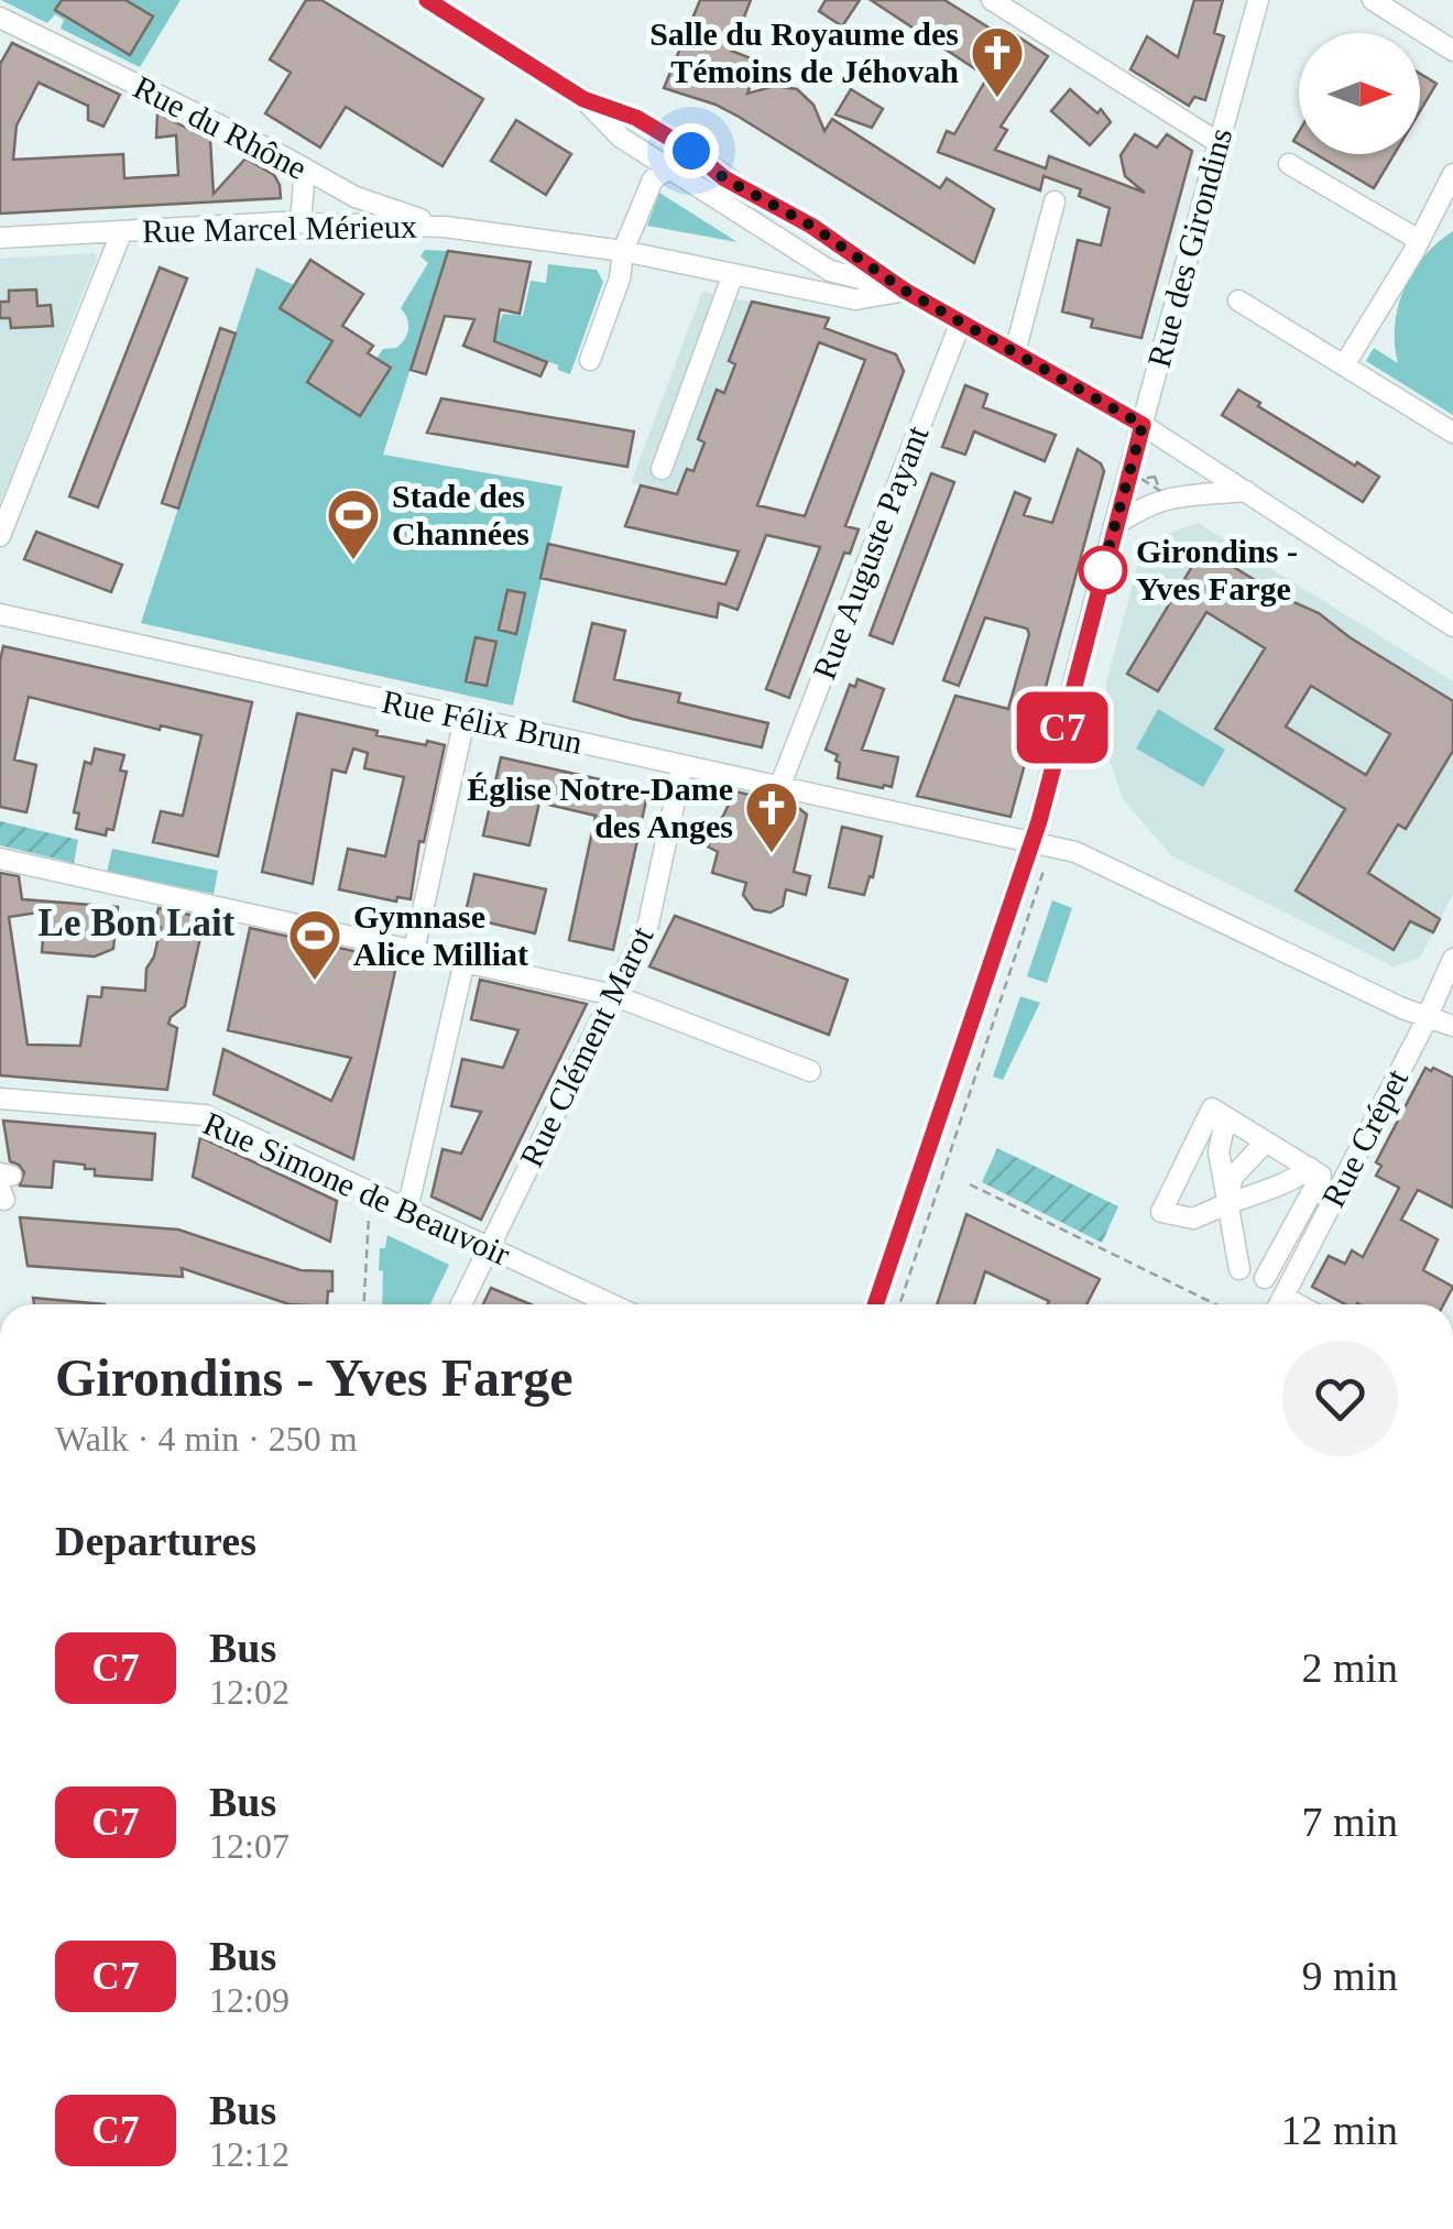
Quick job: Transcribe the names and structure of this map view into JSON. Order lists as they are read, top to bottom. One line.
{"streets":{"street":["Rue du Rhône","Rue Marcel Mérieux","Rue des Girondins","Rue Auguste Payant","Rue Félix Brun","Rue Clément Marot","Rue Crépet","Rue Simone de Beauvoir"]},"crossings":[["Rue du Rhône","Rue Marcel Mérieux"],["Rue des Girondins","Rue Félix Brun"],["Rue Auguste Payant","Rue Félix Brun"],["Rue Félix Brun","Rue Clément Marot"],["Rue Félix Brun","Rue Crépet"],["Rue Clément Marot","Rue Simone de Beauvoir"]],"districts":["Le Bon Lait"],"places":{"church":["Salle du Royaume des Témoins de Jéhovah","Église Notre-Dame des Anges"],"sports":["Stade des Channées","Gymnase Alice Milliat"],"other":["Girondins - Yves Farge"]},"lines":["bus line C7"],"north":"right","page":{"on_map":"C7","heading":[["Girondins - Yves Farge","Walk · 4 min · 250 m"],"Departures"],"list":[{"mark":"C7","name":"Bus","note":"12:02","value":"2 min"},{"mark":"C7","name":"Bus","note":"12:07","value":"7 min"},{"mark":"C7","name":"Bus","note":"12:09","value":"9 min"},{"mark":"C7","name":"Bus","note":"12:12","value":"12 min"}]}}
